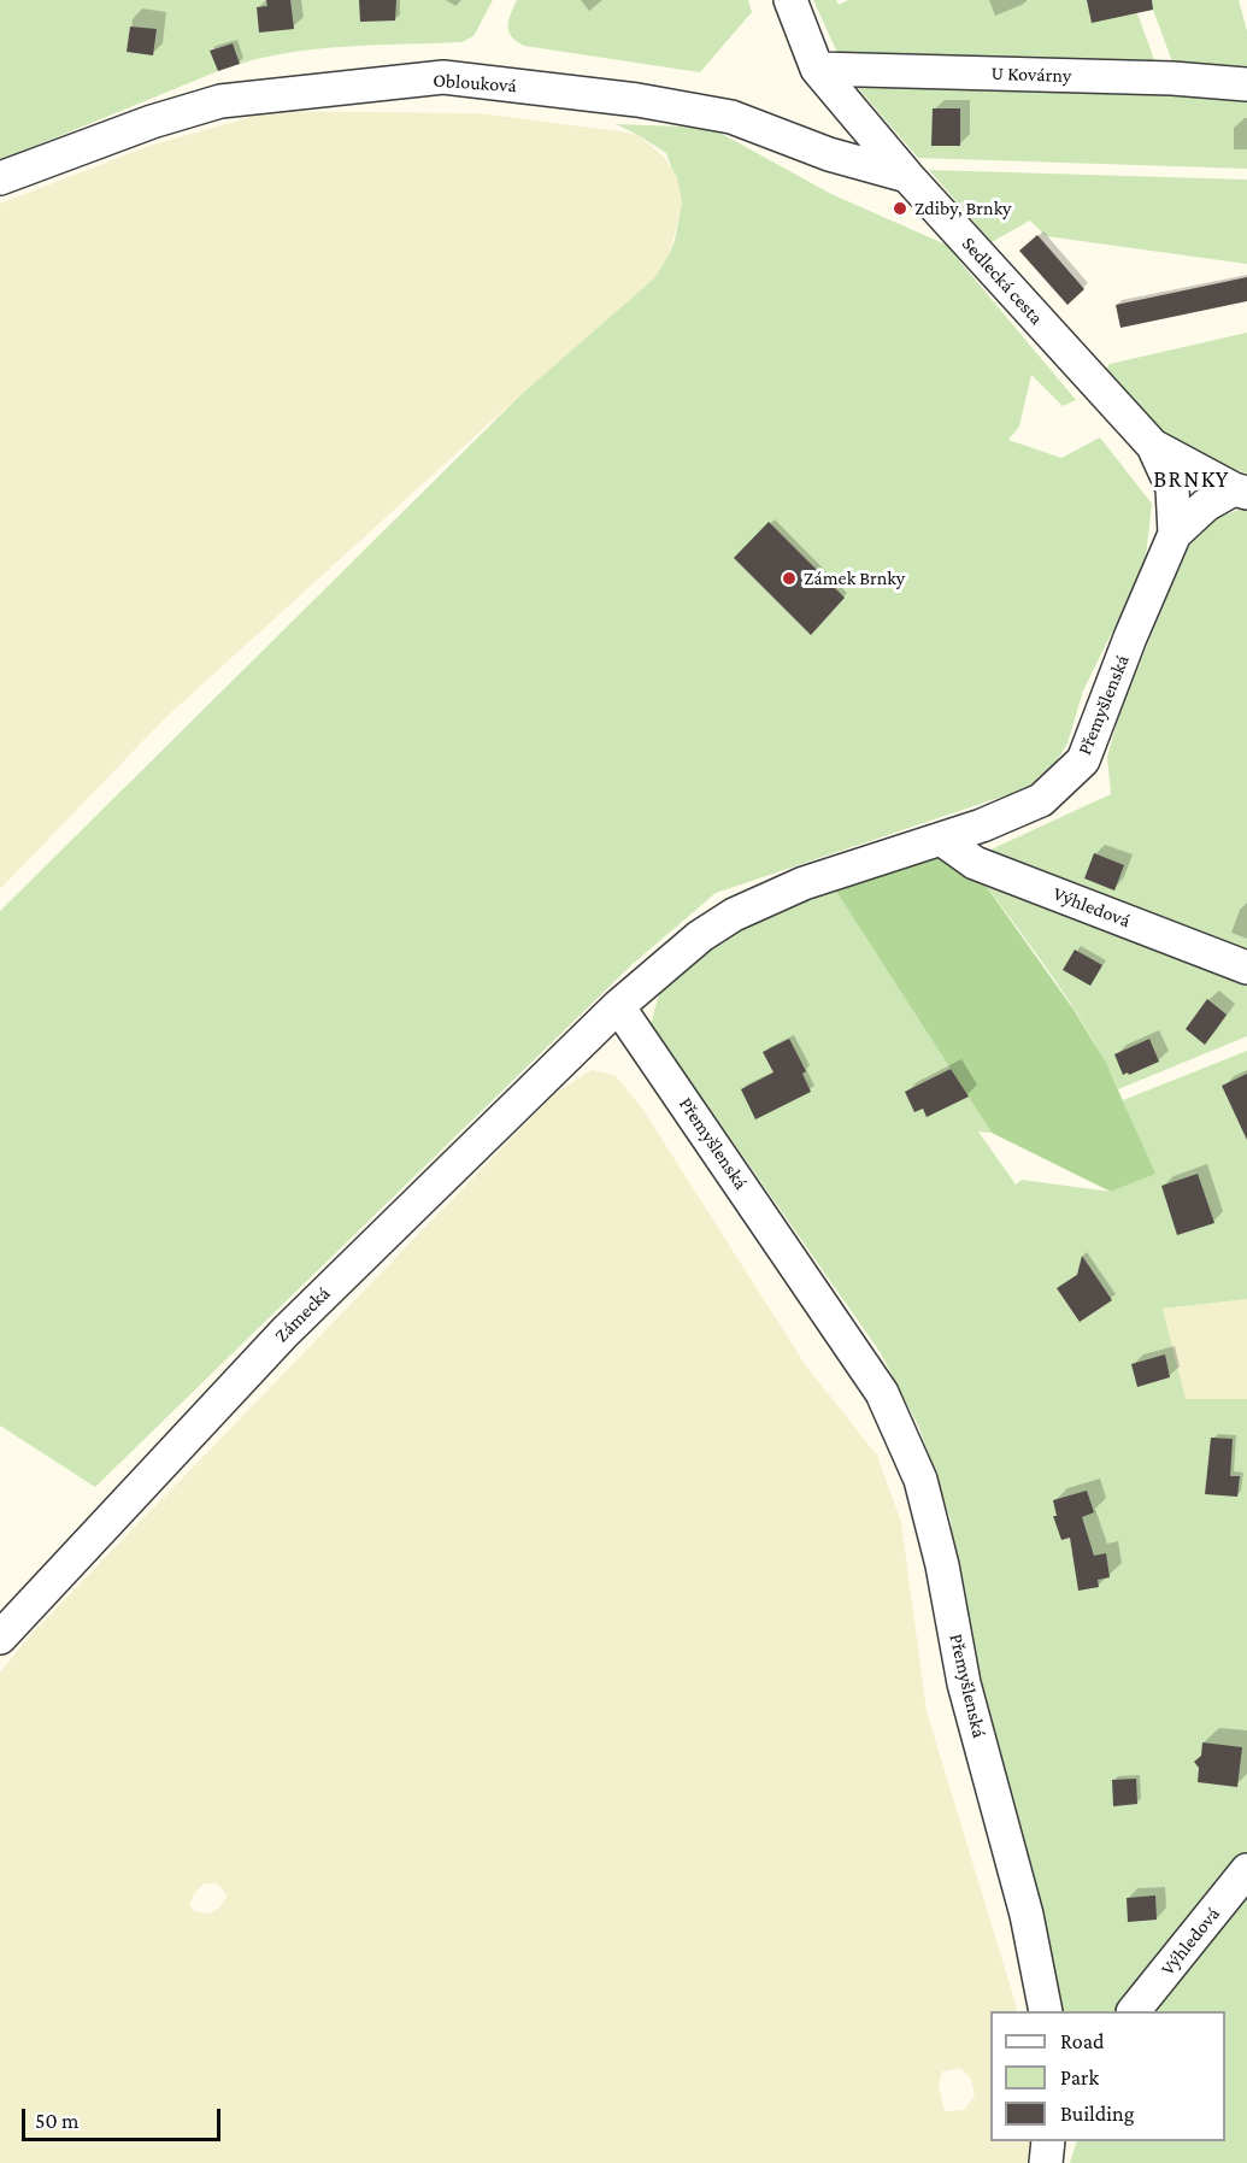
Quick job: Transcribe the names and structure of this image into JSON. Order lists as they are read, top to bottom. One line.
{"streets":{"street":["U Kovárny","Oblouková","Sedlecká cesta","Přemyšlenská","Výhledová","Zámecká"]},"crossings":[["U Kovárny","Sedlecká cesta"],["Oblouková","Sedlecká cesta"],["Přemyšlenská","Výhledová"],["Přemyšlenská","Zámecká"]],"districts":["BRNKY"],"places":["Zdiby, Brnky","Zámek Brnky"],"legend":["Road","Park","Building"],"scale_bar":"50 m"}
